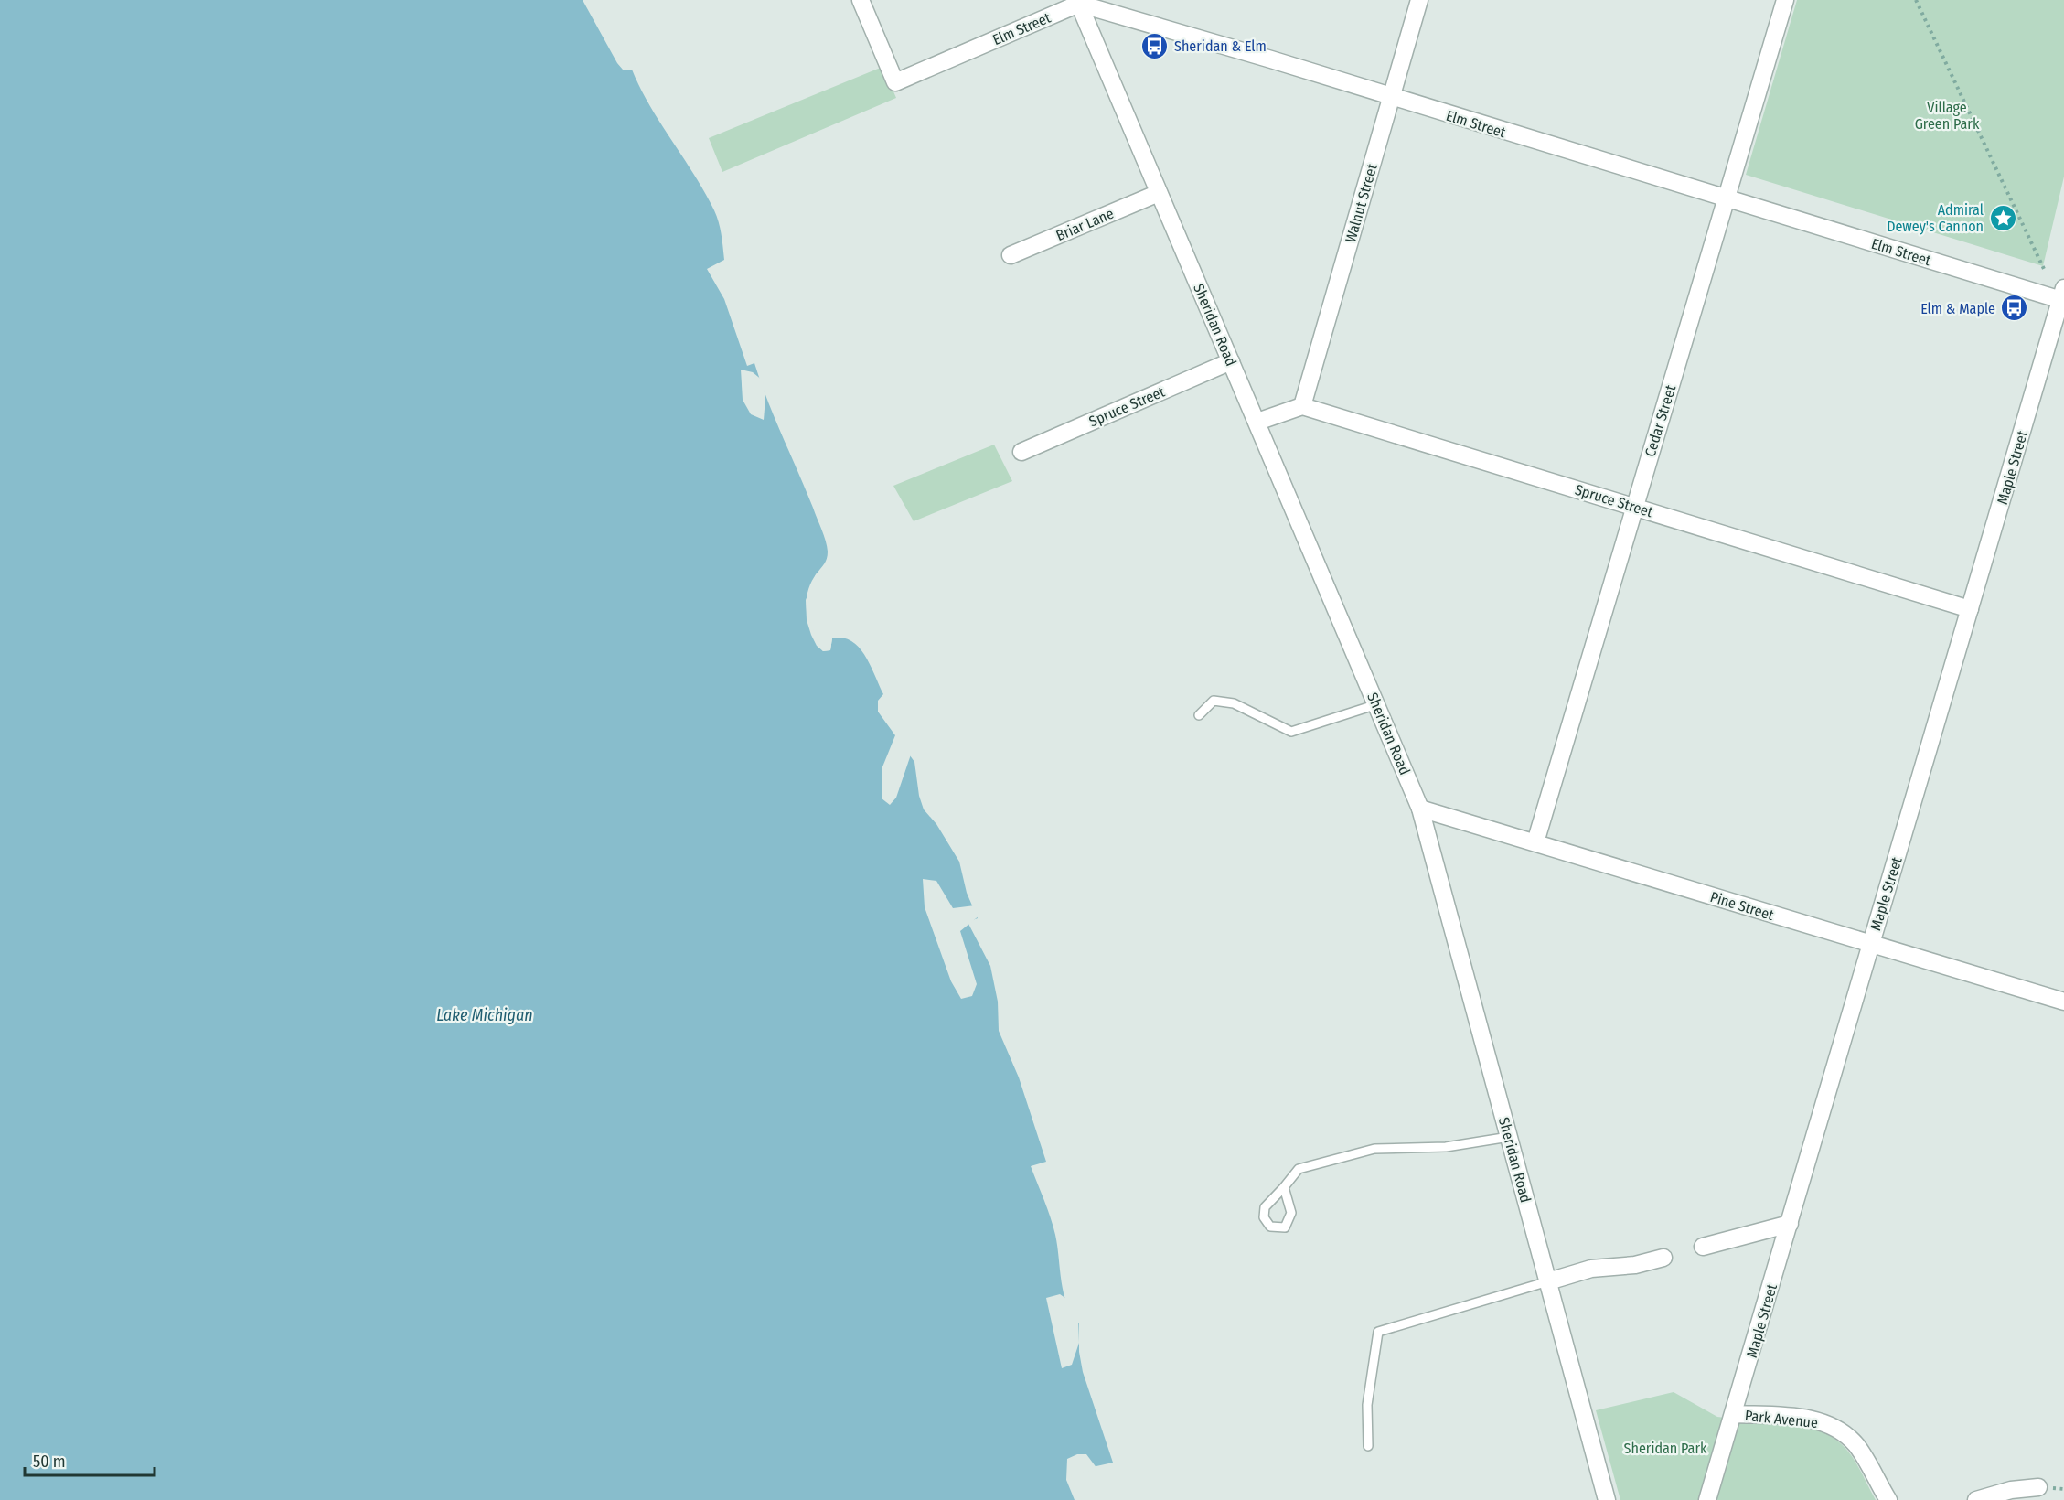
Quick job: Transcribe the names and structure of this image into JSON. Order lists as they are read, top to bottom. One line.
{"streets":{"street":["Elm Street","Walnut Street","Briar Lane","Sheridan Road","Spruce Street","Cedar Street","Maple Street","Pine Street","Park Avenue"]},"crossings":[["Elm Street","Walnut Street"],["Elm Street","Sheridan Road"],["Elm Street","Cedar Street"],["Elm Street","Maple Street"],["Walnut Street","Spruce Street"],["Briar Lane","Sheridan Road"],["Sheridan Road","Spruce Street"],["Sheridan Road","Pine Street"],["Spruce Street","Cedar Street"],["Spruce Street","Maple Street"],["Cedar Street","Pine Street"],["Maple Street","Pine Street"],["Maple Street","Park Avenue"]],"water":["Lake Michigan"],"parks":["Village Green Park","Sheridan Park"],"places":{"bus stop":["Sheridan & Elm","Elm & Maple"],"place":["Admiral Dewey's Cannon"]},"scale_bar":"50 m"}
